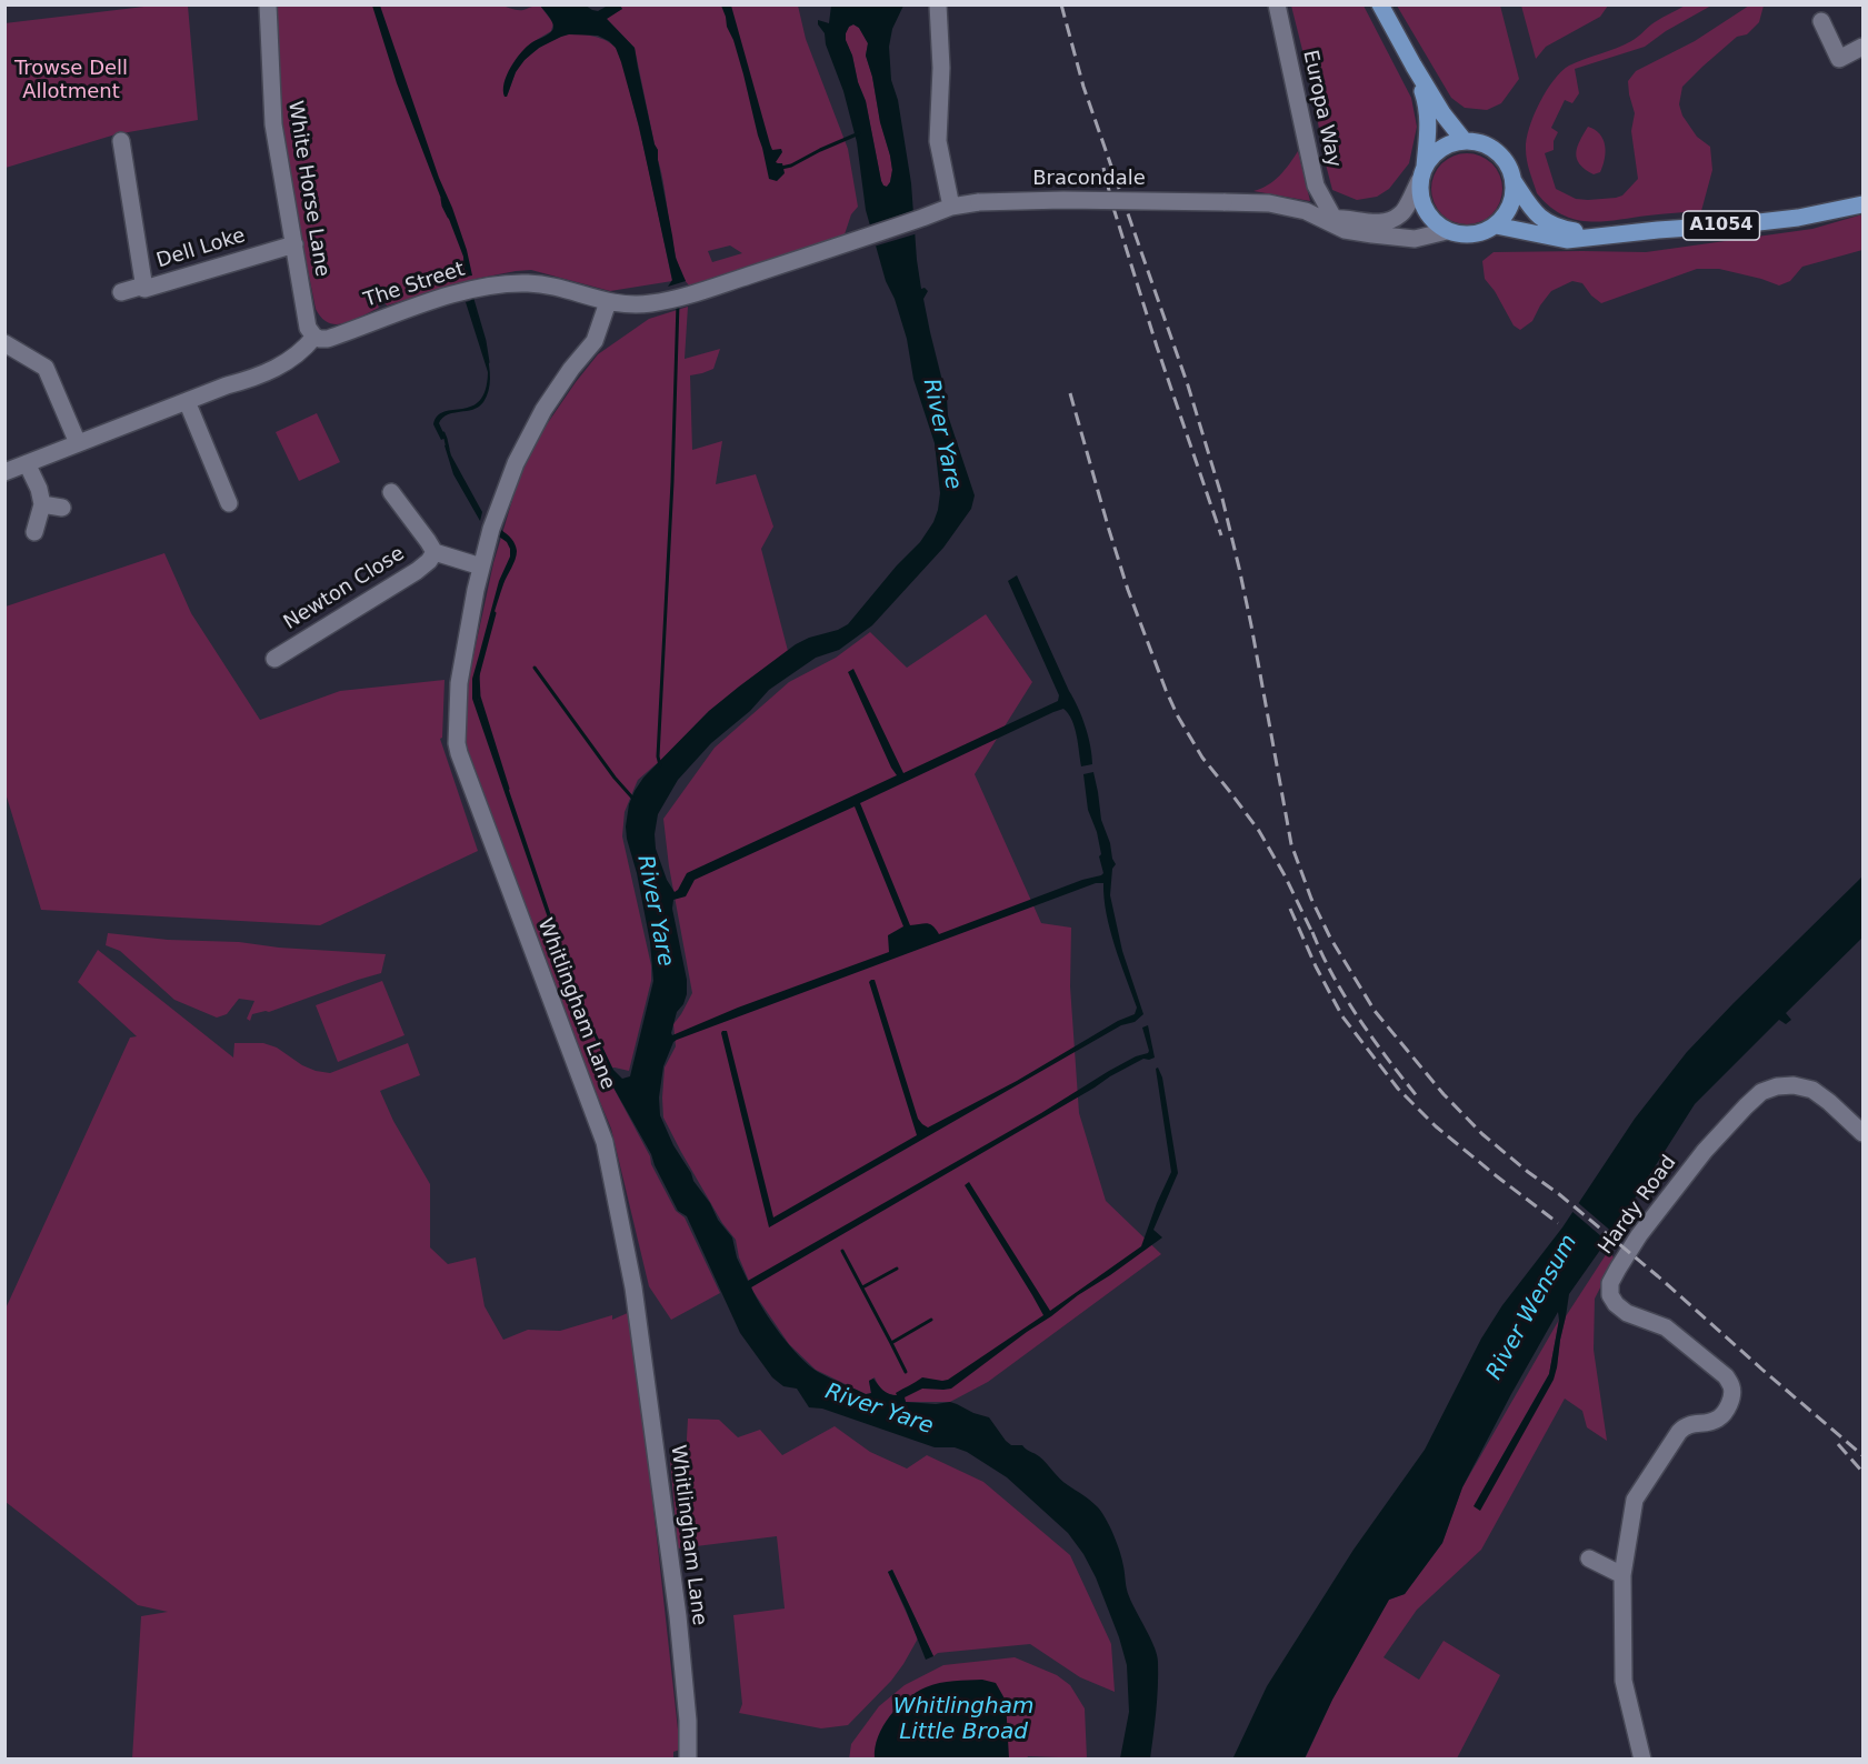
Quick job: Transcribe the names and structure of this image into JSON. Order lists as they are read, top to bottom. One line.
{"streets":{"main road":["A1054"],"street":["Europa Way","Bracondale","White Horse Lane","Dell Loke","The Street","Newton Close","Whitlingham Lane","Hardy Road"]},"crossings":[["Europa Way","Bracondale"],["Bracondale","A1054"],["Bracondale","The Street"],["White Horse Lane","Dell Loke"],["White Horse Lane","The Street"],["The Street","Whitlingham Lane"],["Newton Close","Whitlingham Lane"]],"water":["River Yare","River Wensum","Whitlingham Little Broad"],"parks":["Trowse Dell Allotment"]}
